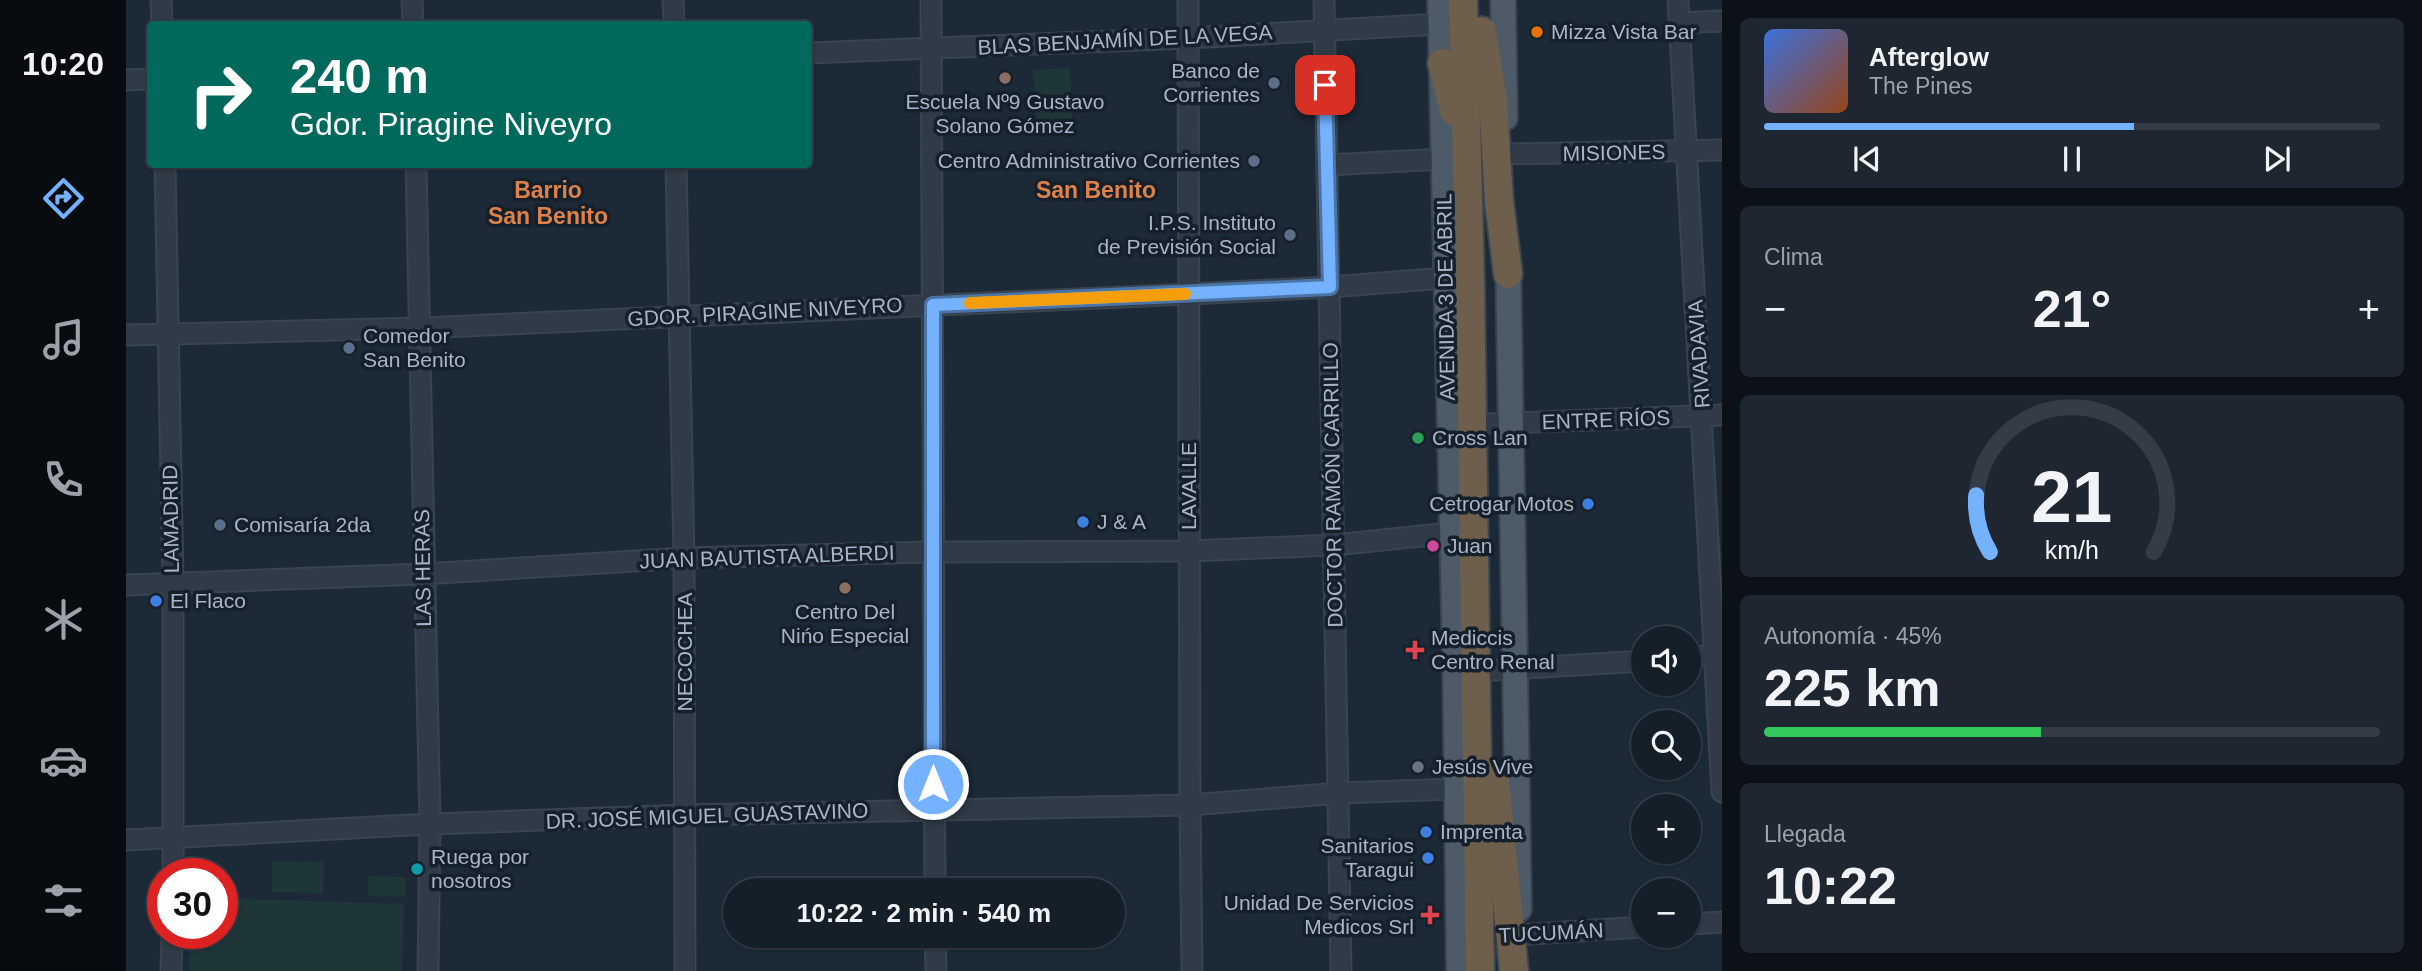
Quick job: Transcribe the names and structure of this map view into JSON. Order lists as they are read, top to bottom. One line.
{"streets":{"highway":["AVENIDA 3 DE ABRIL"],"street":["BLAS BENJAMÍN DE LA VEGA","MISIONES","GDOR. PIRAGINE NIVEYRO","RIVADAVIA","ENTRE RÍOS","DOCTOR RAMÓN CARRILLO","LAVALLE","LAMADRID","JUAN BAUTISTA ALBERDI","LAS HERAS","NECOCHEA","DR. JOSÉ MIGUEL GUASTAVINO","TUCUMÁN"]},"crossings":[["BLAS BENJAMÍN DE LA VEGA","AVENIDA 3 DE ABRIL"],["BLAS BENJAMÍN DE LA VEGA","DOCTOR RAMÓN CARRILLO"],["BLAS BENJAMÍN DE LA VEGA","LAVALLE"],["MISIONES","AVENIDA 3 DE ABRIL"],["MISIONES","RIVADAVIA"],["AVENIDA 3 DE ABRIL","GDOR. PIRAGINE NIVEYRO"],["AVENIDA 3 DE ABRIL","ENTRE RÍOS"],["AVENIDA 3 DE ABRIL","JUAN BAUTISTA ALBERDI"],["AVENIDA 3 DE ABRIL","DR. JOSÉ MIGUEL GUASTAVINO"],["AVENIDA 3 DE ABRIL","TUCUMÁN"],["GDOR. PIRAGINE NIVEYRO","DOCTOR RAMÓN CARRILLO"],["GDOR. PIRAGINE NIVEYRO","LAVALLE"],["GDOR. PIRAGINE NIVEYRO","LAMADRID"],["GDOR. PIRAGINE NIVEYRO","LAS HERAS"],["GDOR. PIRAGINE NIVEYRO","NECOCHEA"],["RIVADAVIA","ENTRE RÍOS"],["DOCTOR RAMÓN CARRILLO","JUAN BAUTISTA ALBERDI"],["DOCTOR RAMÓN CARRILLO","DR. JOSÉ MIGUEL GUASTAVINO"],["LAVALLE","JUAN BAUTISTA ALBERDI"],["LAVALLE","DR. JOSÉ MIGUEL GUASTAVINO"],["LAMADRID","JUAN BAUTISTA ALBERDI"],["LAMADRID","DR. JOSÉ MIGUEL GUASTAVINO"],["JUAN BAUTISTA ALBERDI","LAS HERAS"],["JUAN BAUTISTA ALBERDI","NECOCHEA"],["LAS HERAS","DR. JOSÉ MIGUEL GUASTAVINO"],["NECOCHEA","DR. JOSÉ MIGUEL GUASTAVINO"]],"districts":["Barrio San Benito","San Benito"],"places":{"other":["Mizza Vista Bar","Escuela Nº9 Gustavo Solano Gómez","Banco de Corrientes","Centro Administrativo Corrientes","I.P.S. Instituto de Previsión Social","Comedor San Benito","Cross Lan","Cetrogar Motos","J & A","Comisaría 2da","Juan","Centro Del Nińo Especial","El Flaco","Jesús Vive","Imprenta","Sanitarios Taragui","Ruega por nosotros"],"health":["Mediccis Centro Renal","Unidad De Servicios Medicos Srl"]},"page":{"tabs":"10:20","turn":["240 m","Gdor. Piragine Niveyro"],"song":["Afterglow","The Pines"],"tile":["Clima",["Autonomía · 45%","225 km"],["Llegada","10:22"]],"heat":["−","21°","+"],"map_buttons":["+","−"],"limit":"30","trip":"10:22 · 2 min · 540 m","gauge":["21","km/h"]}}
